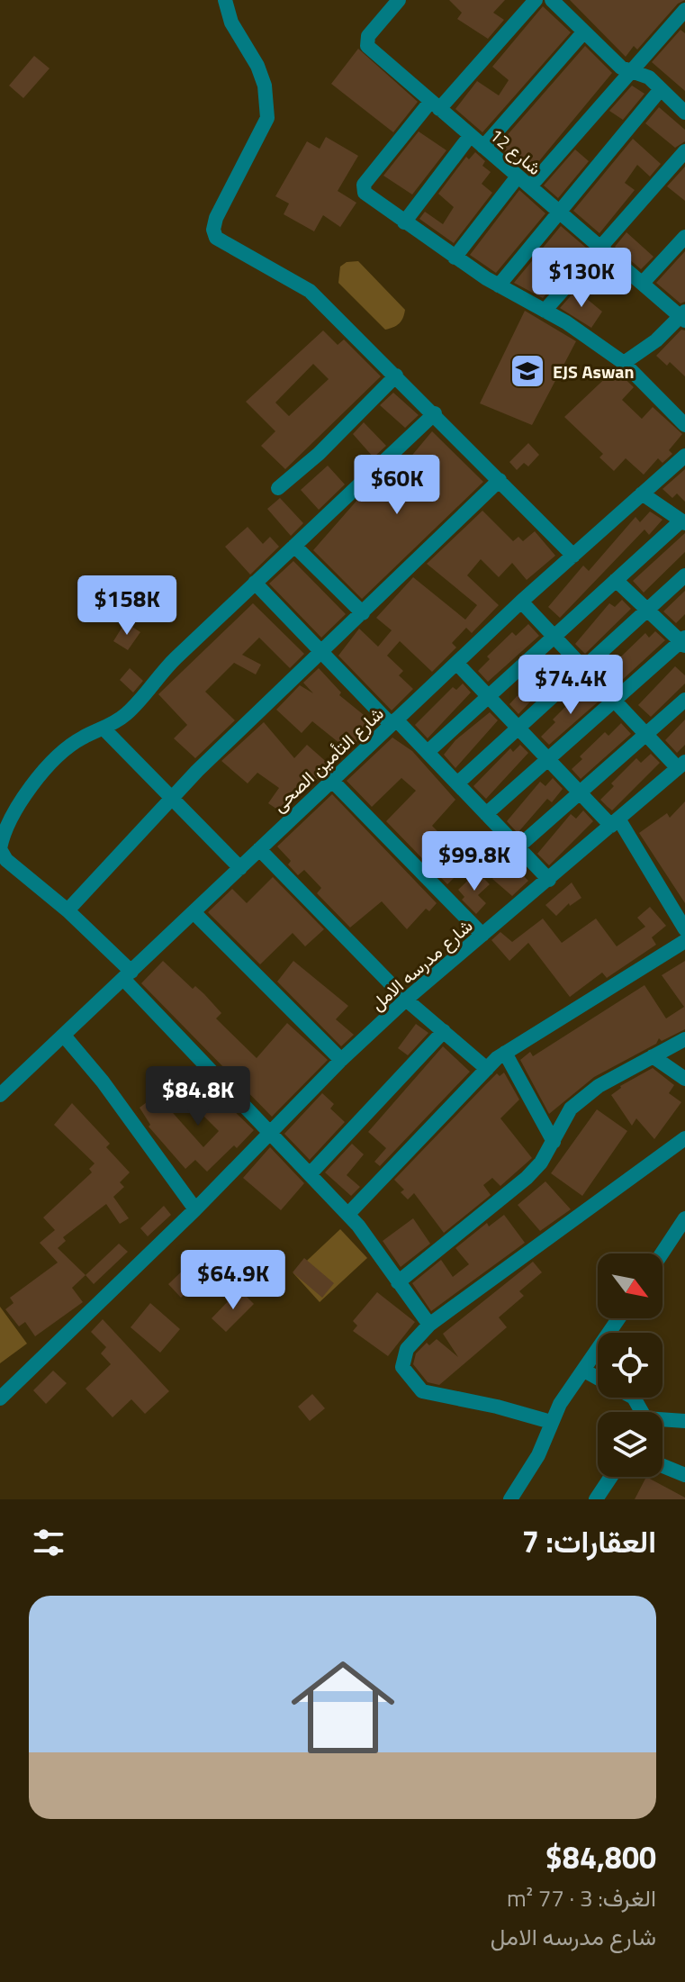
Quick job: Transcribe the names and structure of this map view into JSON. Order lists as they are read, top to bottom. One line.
{"streets":{"street":["شارع 12","شارع التأمين الصحى","شارع مدرسه الامل"]},"places":{"school or university":["EJS Aswan"]},"north":"bottom right","page":{"price":["$130K","$60K","$158K","$74.4K","$99.8K","$84.8K","$64.9K"],"heading":"العقارات: 7","list":[{"name":"$84,800","note":"الغرف: 3 · 77 m² · شارع مدرسه الامل"}]}}
